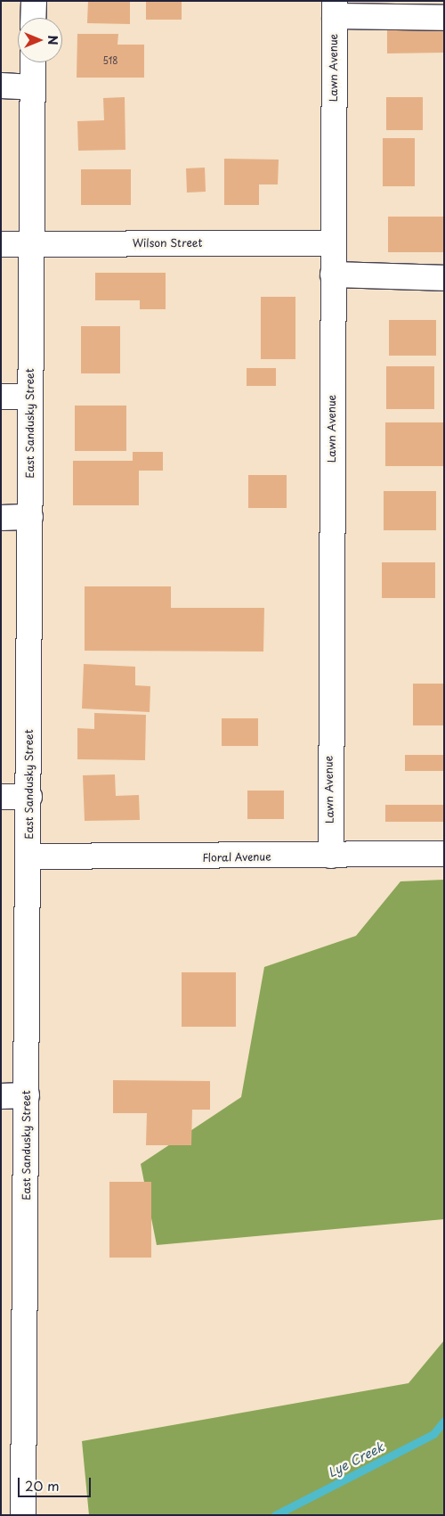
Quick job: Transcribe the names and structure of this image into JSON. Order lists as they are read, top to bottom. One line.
{"streets":{"street":["Lawn Avenue","Wilson Street","East Sandusky Street","Floral Avenue"]},"crossings":[["Lawn Avenue","Wilson Street"],["Lawn Avenue","Floral Avenue"],["Wilson Street","East Sandusky Street"],["East Sandusky Street","Floral Avenue"]],"water":["Lye Creek"],"house_numbers":["518"],"scale_bar":"20 m","north":"right"}
